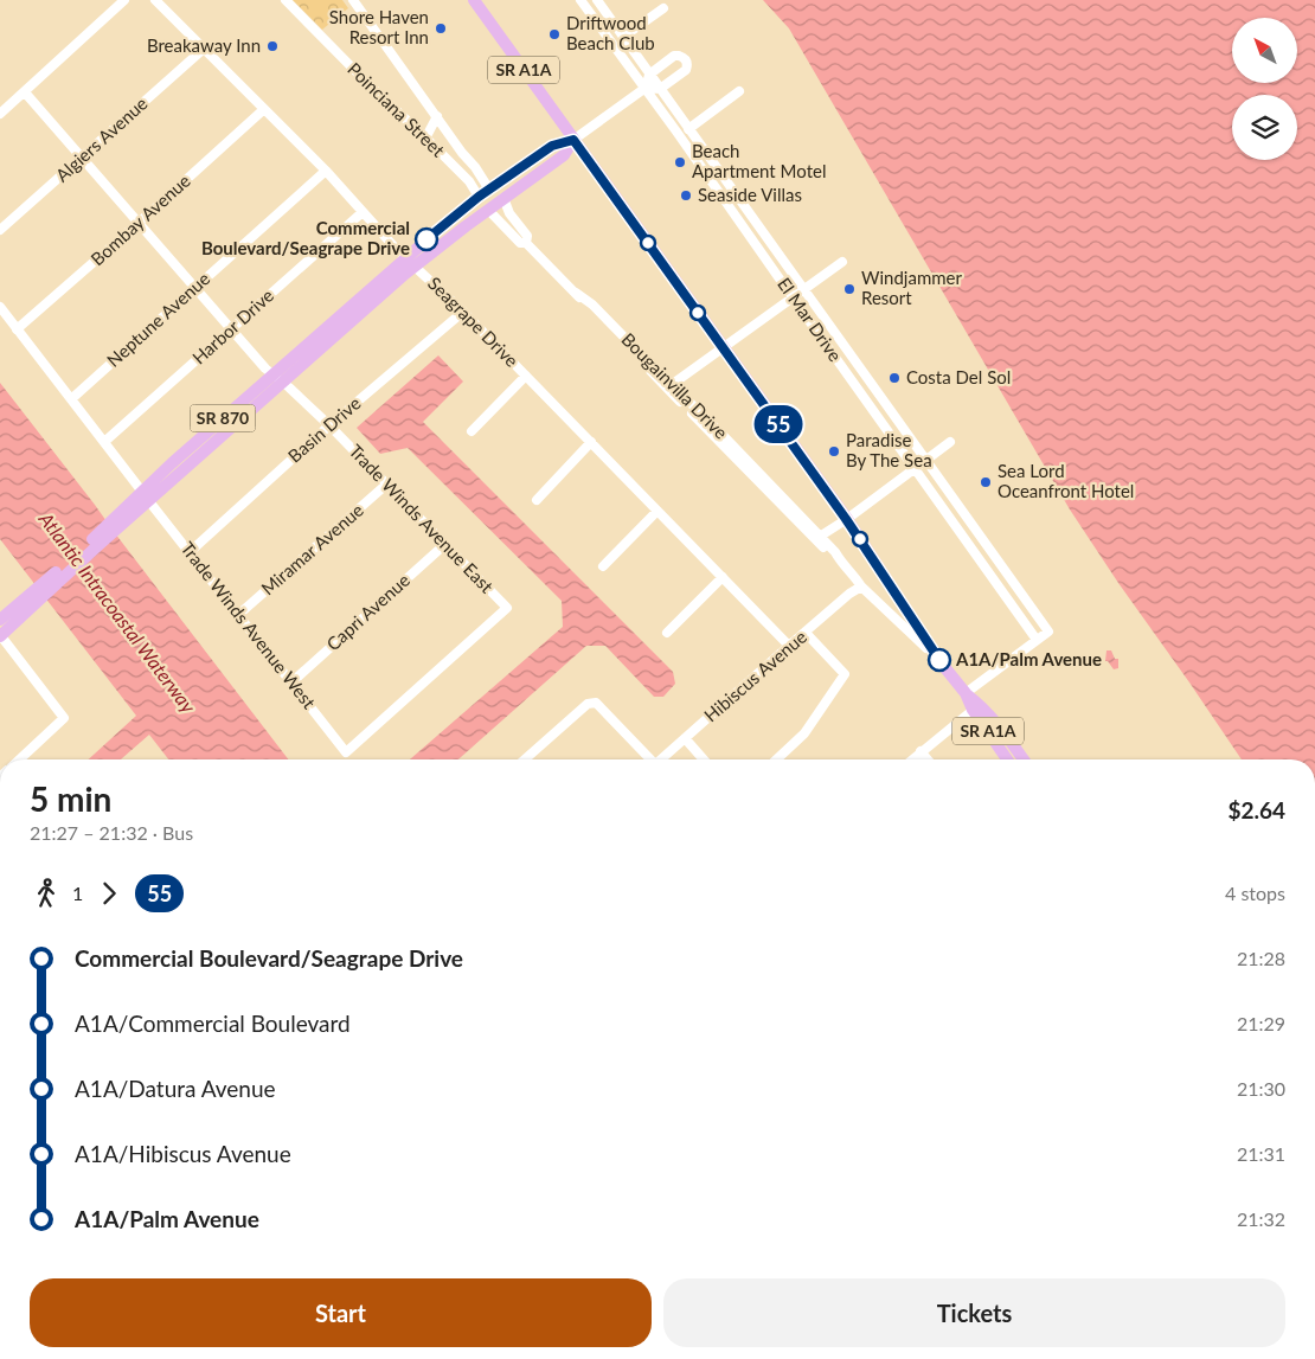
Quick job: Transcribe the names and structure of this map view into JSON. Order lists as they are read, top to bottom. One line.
{"streets":{"main road":["SR A1A","SR 870"],"street":["Poinciana Street","Algiers Avenue","Bombay Avenue","Neptune Avenue","El Mar Drive","Seagrape Drive","Harbor Drive","Bougainvilla Drive","Basin Drive","Trade Winds Avenue East","Miramar Avenue","Capri Avenue","Trade Winds Avenue West","Hibiscus Avenue"]},"crossings":[["SR A1A","Bougainvilla Drive"],["SR A1A","SR 870"],["Poinciana Street","SR 870"],["Algiers Avenue","Seagrape Drive"],["Bombay Avenue","Seagrape Drive"],["Bombay Avenue","Trade Winds Avenue West"],["Neptune Avenue","Seagrape Drive"],["Neptune Avenue","Trade Winds Avenue West"],["Seagrape Drive","Harbor Drive"],["Seagrape Drive","SR 870"],["Seagrape Drive","Basin Drive"],["Seagrape Drive","Hibiscus Avenue"],["Harbor Drive","Trade Winds Avenue East"],["Harbor Drive","Trade Winds Avenue West"],["Bougainvilla Drive","SR 870"],["Bougainvilla Drive","Hibiscus Avenue"],["SR 870","Trade Winds Avenue East"],["SR 870","Trade Winds Avenue West"],["Basin Drive","Trade Winds Avenue East"],["Basin Drive","Trade Winds Avenue West"],["Trade Winds Avenue East","Miramar Avenue"],["Trade Winds Avenue East","Capri Avenue"],["Trade Winds Avenue East","Trade Winds Avenue West"],["Miramar Avenue","Trade Winds Avenue West"],["Capri Avenue","Trade Winds Avenue West"]],"water":["Atlantic Intracoastal Waterway"],"places":["Shore Haven Resort Inn","Driftwood Beach Club","Breakaway Inn","Beach Apartment Motel","Seaside Villas","Commercial Boulevard/Seagrape Drive","Windjammer Resort","Costa Del Sol","Paradise By The Sea","Sea Lord Oceanfront Hotel","A1A/Palm Avenue"],"lines":["bus line 55"],"north":"top left","page":{"on_map":"55","heading":["5 min","21:27 – 21:32 · Bus","$2.64"],"legs":["1","55","4 stops"],"list":[{"name":"Commercial Boulevard/Seagrape Drive","value":"21:28"},{"name":"A1A/Commercial Boulevard","value":"21:29"},{"name":"A1A/Datura Avenue","value":"21:30"},{"name":"A1A/Hibiscus Avenue","value":"21:31"},{"name":"A1A/Palm Avenue","value":"21:32"}],"buttons":["Start","Tickets"]}}
